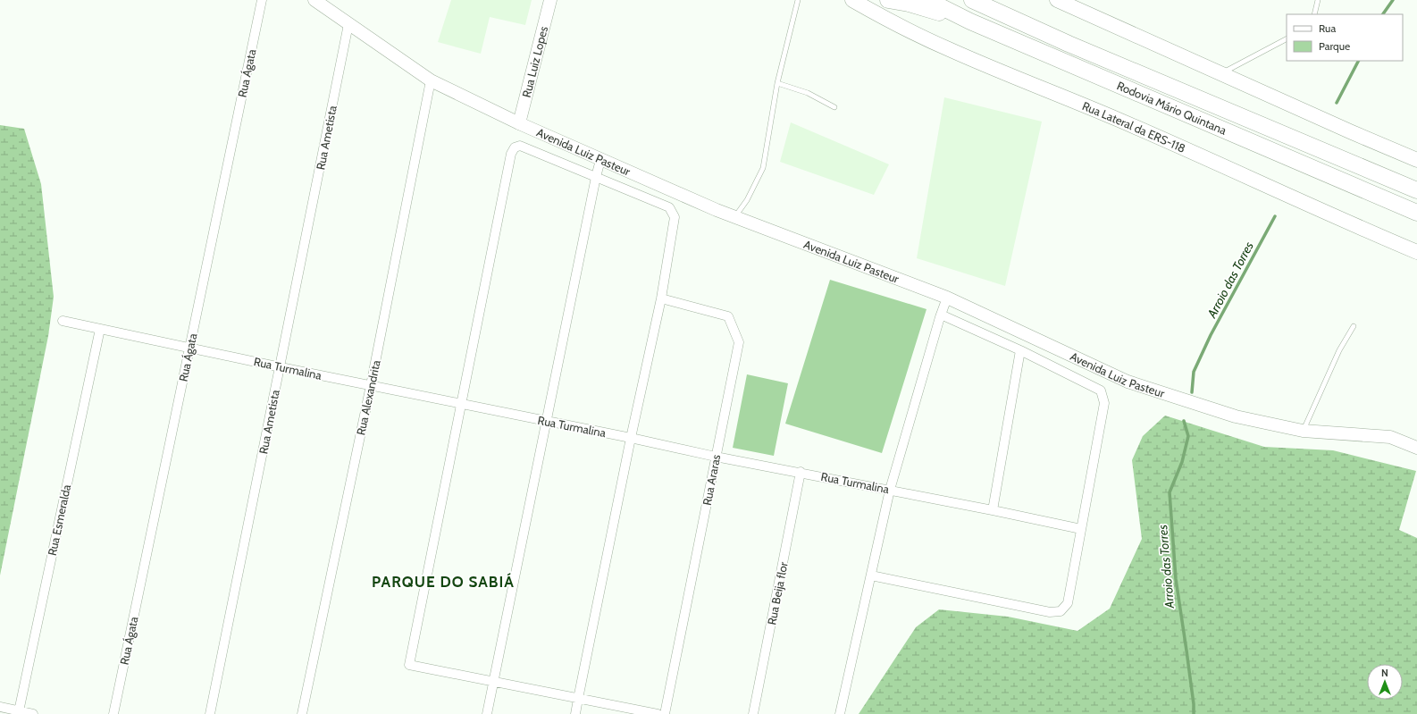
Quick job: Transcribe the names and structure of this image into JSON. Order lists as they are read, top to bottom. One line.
{"streets":{"highway":["Rodovia Mário Quintana"],"main road":["Rua Luiz Lopes","Rua Lateral da ERS-118","Avenida Luiz Pasteur"],"street":["Rua Ágata","Rua Ametista","Rua Turmalina","Rua Alexandrita","Rua Araras","Rua Esmeralda","Rua Beija flor"]},"crossings":[["Rua Luiz Lopes","Avenida Luiz Pasteur"],["Rua Ágata","Rua Turmalina"],["Rua Ametista","Avenida Luiz Pasteur"],["Rua Ametista","Rua Turmalina"],["Avenida Luiz Pasteur","Rua Alexandrita"],["Rua Turmalina","Rua Alexandrita"],["Rua Turmalina","Rua Araras"],["Rua Turmalina","Rua Esmeralda"],["Rua Turmalina","Rua Beija flor"]],"districts":["PARQUE DO SABIÁ"],"water":["Arroio das Torres"],"legend":["Rua","Parque"],"north":"top"}
